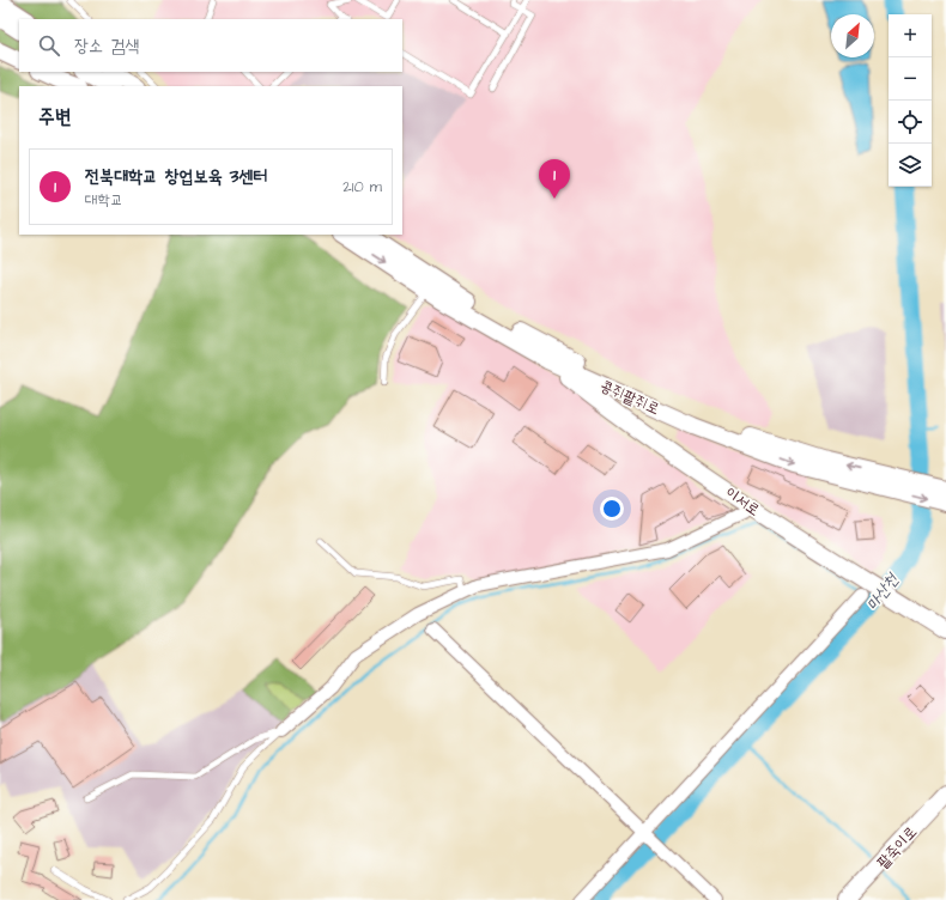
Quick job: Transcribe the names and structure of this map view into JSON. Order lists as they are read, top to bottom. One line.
{"streets":{"main road":["콩쥐팥쥐로","이서로","팥죽이로"]},"crossings":[["콩쥐팥쥐로","이서로"]],"water":["마산천"],"north":"top right","page":{"map_buttons":["+","−"],"search":"장소 검색","heading":"주변","list":[{"mark":"1","name":"전북대학교 창업보육 3센터","note":"대학교","value":"210 m"}],"pins":"1"}}
